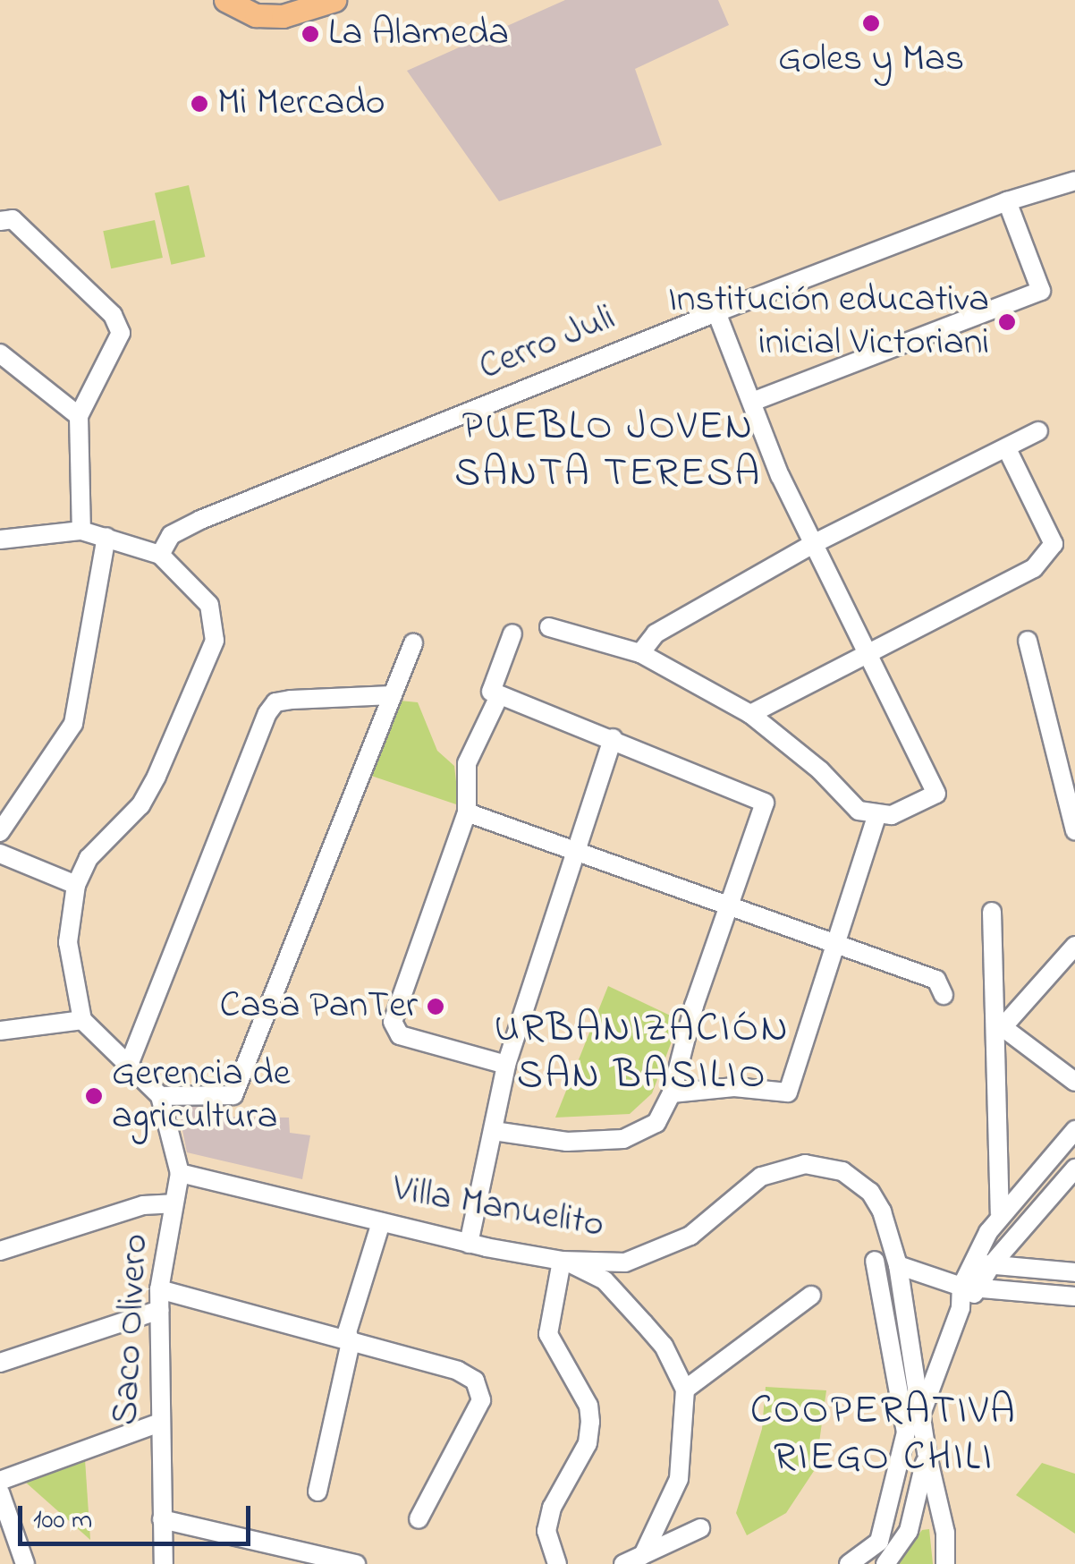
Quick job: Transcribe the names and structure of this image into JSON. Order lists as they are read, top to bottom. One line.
{"streets":{"street":["Cerro Juli","Villa Manuelito","Saco Olivero"]},"crossings":[["Villa Manuelito","Saco Olivero"]],"districts":["PUEBLO JOVEN SANTA TERESA","URBANIZACIÓN SAN BASILIO","COOPERATIVA RIEGO CHILI"],"places":["Goles y Mas","La Alameda","Mi Mercado","Institución educativa inicial Victoriani","Casa PanTer","Gerencia de agricultura"],"scale_bar":"100 m"}
